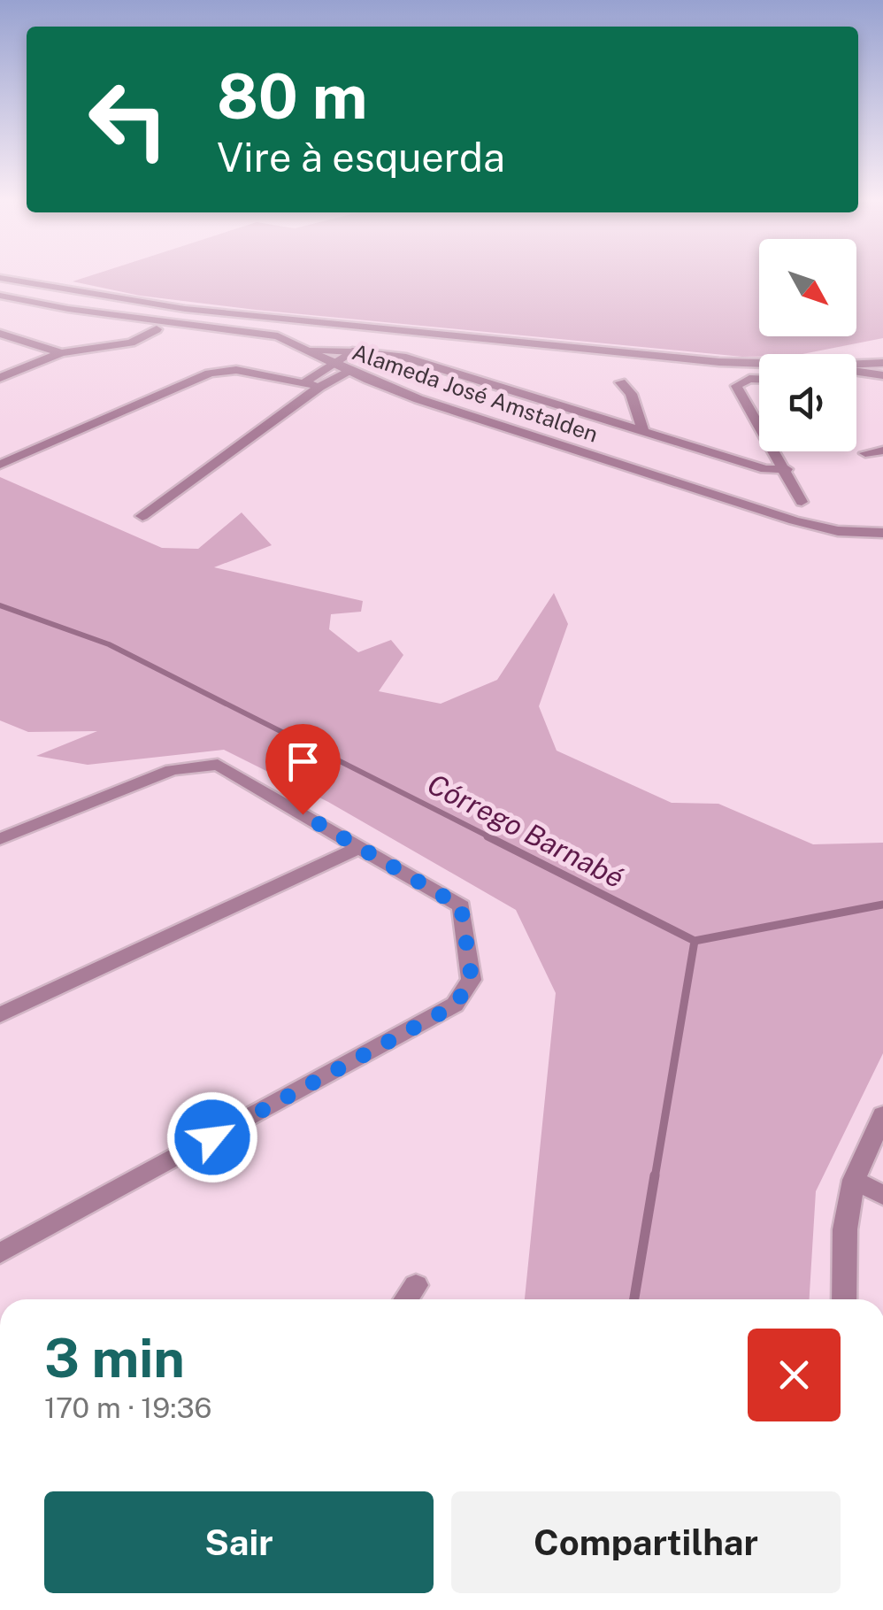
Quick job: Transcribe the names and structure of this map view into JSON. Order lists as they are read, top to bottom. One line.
{"streets":{"street":["Alameda José Amstalden"]},"water":["Córrego Barnabé"],"north":"bottom right","page":{"turn":["80 m","Vire à esquerda"],"heading":["3 min","170 m · 19:36"],"buttons":["Sair","Compartilhar"]}}
